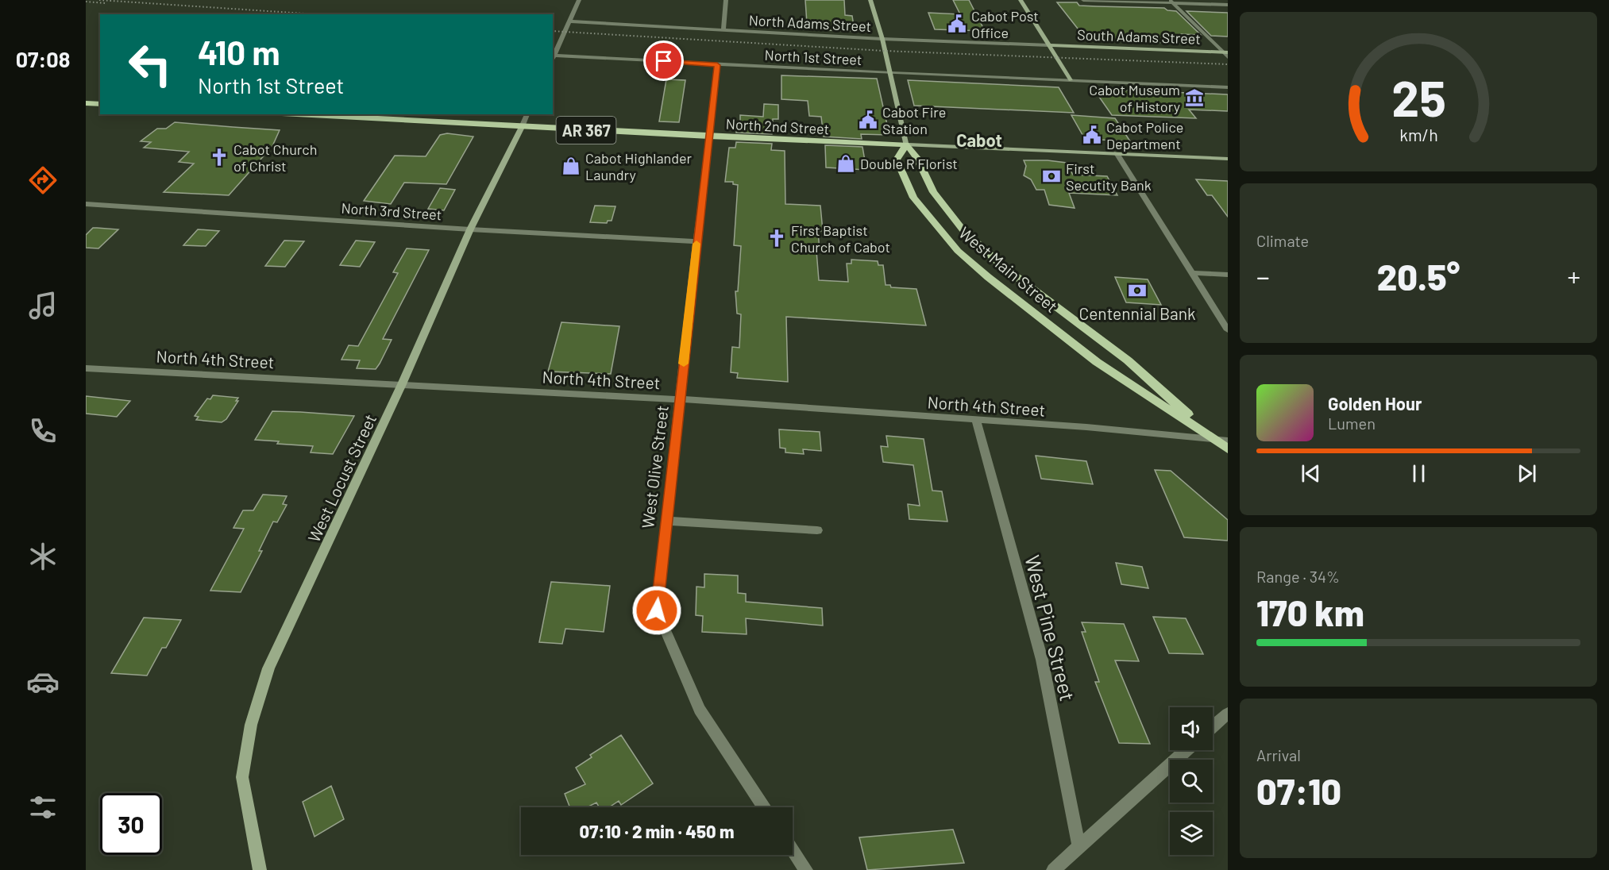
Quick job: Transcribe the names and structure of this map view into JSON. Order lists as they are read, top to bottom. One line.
{"streets":{"main road":["North 2nd Street","AR 367","West Main Street"],"street":["North Adams Street","South Adams Street","North 1st Street","North 3rd Street","North 4th Street","West Olive Street","West Locust Street","West Pine Street"]},"crossings":[["North Adams Street","South Adams Street"],["North 1st Street","West Olive Street"],["North 2nd Street","AR 367"],["North 2nd Street","West Main Street"],["North 2nd Street","West Olive Street"],["North 2nd Street","West Locust Street"],["North 3rd Street","West Olive Street"],["North 3rd Street","West Locust Street"],["West Main Street","North 4th Street"],["North 4th Street","West Olive Street"],["North 4th Street","West Locust Street"],["North 4th Street","West Pine Street"]],"districts":["Cabot"],"places":{"public building":["Cabot Post Office","Cabot Fire Station","Cabot Police Department"],"museum":["Cabot Museum of History"],"church":["Cabot Church of Christ","First Baptist Church of Cabot"],"shop":["Double R Florist","Cabot Highlander Laundry"],"bank":["First Secutity Bank","Centennial Bank"]},"page":{"tabs":"07:08","turn":["410 m","North 1st Street"],"tile":["Climate",["Range · 34%","170 km"],["Arrival","07:10"]],"heat":["−","20.5°","+"],"song":["Golden Hour","Lumen"],"limit":"30","trip":"07:10 · 2 min · 450 m","gauge":["25","km/h"]}}
